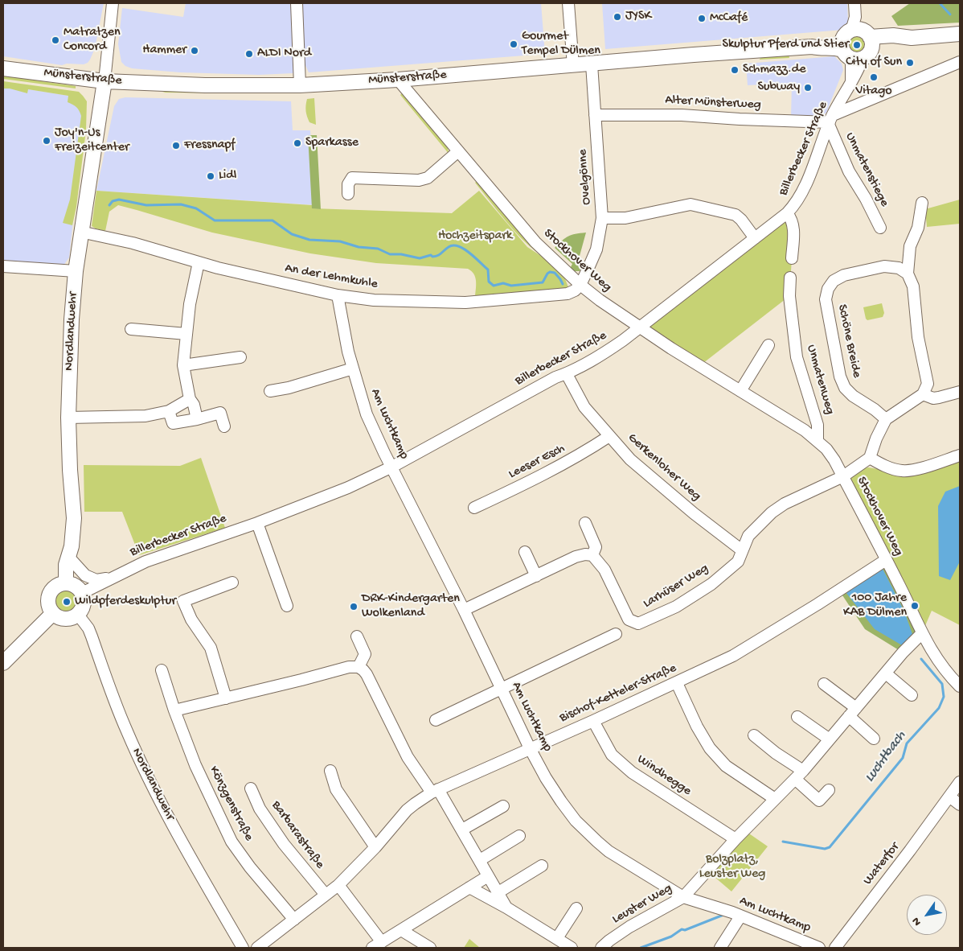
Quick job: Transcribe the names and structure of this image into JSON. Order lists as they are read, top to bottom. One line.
{"streets":{"main road":["Münsterstraße","Nordlandwehr"],"street":["Alter Münsterweg","Billerbecker Straße","Unmatenstiege","Ovelgönne","Stockhover Weg","An der Lehmkuhle","Schöne Breide","Unmatenweg","Am Luchtkamp","Leeser Esch","Gerkenloher Weg","Larhüser Weg","Bischof-Ketteler-Straße","Windhegge","Könzgenstraße","Barbarastraße","Waterfor","Leuster Weg"]},"crossings":[["Münsterstraße","Billerbecker Straße"],["Münsterstraße","Ovelgönne"],["Münsterstraße","Stockhover Weg"],["Münsterstraße","Nordlandwehr"],["Alter Münsterweg","Billerbecker Straße"],["Alter Münsterweg","Unmatenstiege"],["Alter Münsterweg","Ovelgönne"],["Billerbecker Straße","Unmatenstiege"],["Billerbecker Straße","Stockhover Weg"],["Billerbecker Straße","Nordlandwehr"],["Billerbecker Straße","Am Luchtkamp"],["Billerbecker Straße","Gerkenloher Weg"],["Ovelgönne","Stockhover Weg"],["Ovelgönne","An der Lehmkuhle"],["Stockhover Weg","An der Lehmkuhle"],["Stockhover Weg","Unmatenweg"],["Stockhover Weg","Larhüser Weg"],["Stockhover Weg","Bischof-Ketteler-Straße"],["Stockhover Weg","Leuster Weg"],["An der Lehmkuhle","Nordlandwehr"],["An der Lehmkuhle","Am Luchtkamp"],["Am Luchtkamp","Bischof-Ketteler-Straße"],["Am Luchtkamp","Leuster Weg"],["Leeser Esch","Gerkenloher Weg"],["Gerkenloher Weg","Larhüser Weg"],["Bischof-Ketteler-Straße","Windhegge"],["Bischof-Ketteler-Straße","Könzgenstraße"],["Bischof-Ketteler-Straße","Barbarastraße"],["Windhegge","Leuster Weg"]],"water":["Luchtbach"],"parks":["Hochzeitspark","Bolzplatz, Leuster Weg"],"places":["JYSK","McCafé","Matratzen Concord","Gourmet Tempel Dülmen","Skulptur Pferd und Stier","Hammer","ALDI Nord","City of Sun","Schmazz.de","Vitago","Subway","Joy'n-Us Freizeitcenter","Sparkasse","Fressnapf","Lidl","Wildpferdeskulptur","100 Jahre KAB Dülmen","DRK-Kindergarten Wolkenland"],"north":"bottom left"}
